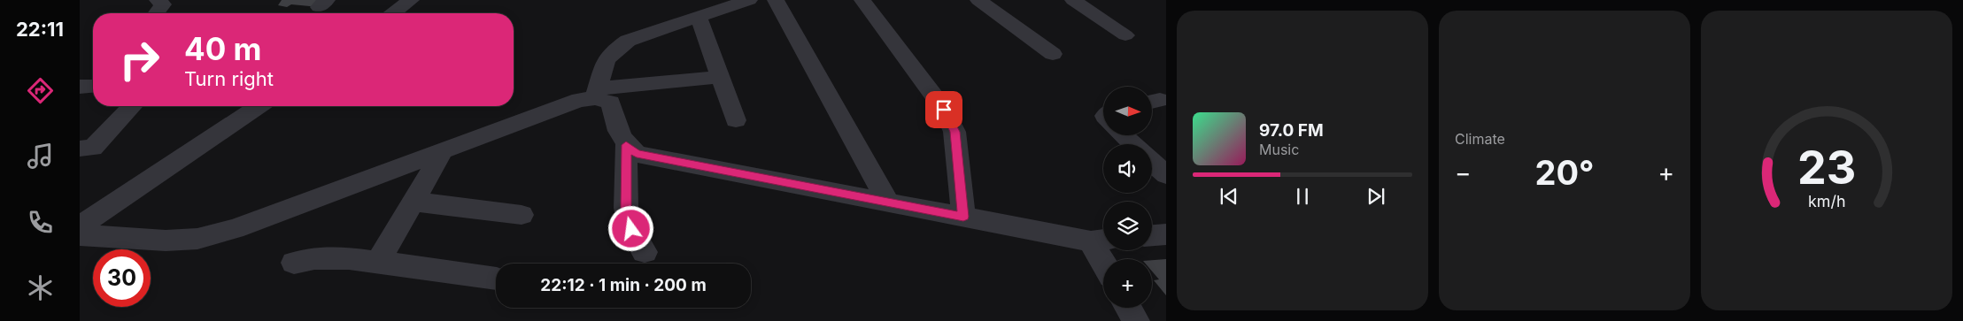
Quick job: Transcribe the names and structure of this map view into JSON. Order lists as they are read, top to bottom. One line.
{"north":"right","page":{"tabs":"22:11","tile":"Climate","turn":["40 m","Turn right"],"map_buttons":"+","song":["97.0 FM","Music"],"heat":["−","20°","+"],"limit":"30","trip":"22:12 · 1 min · 200 m","gauge":["23","km/h"]}}
